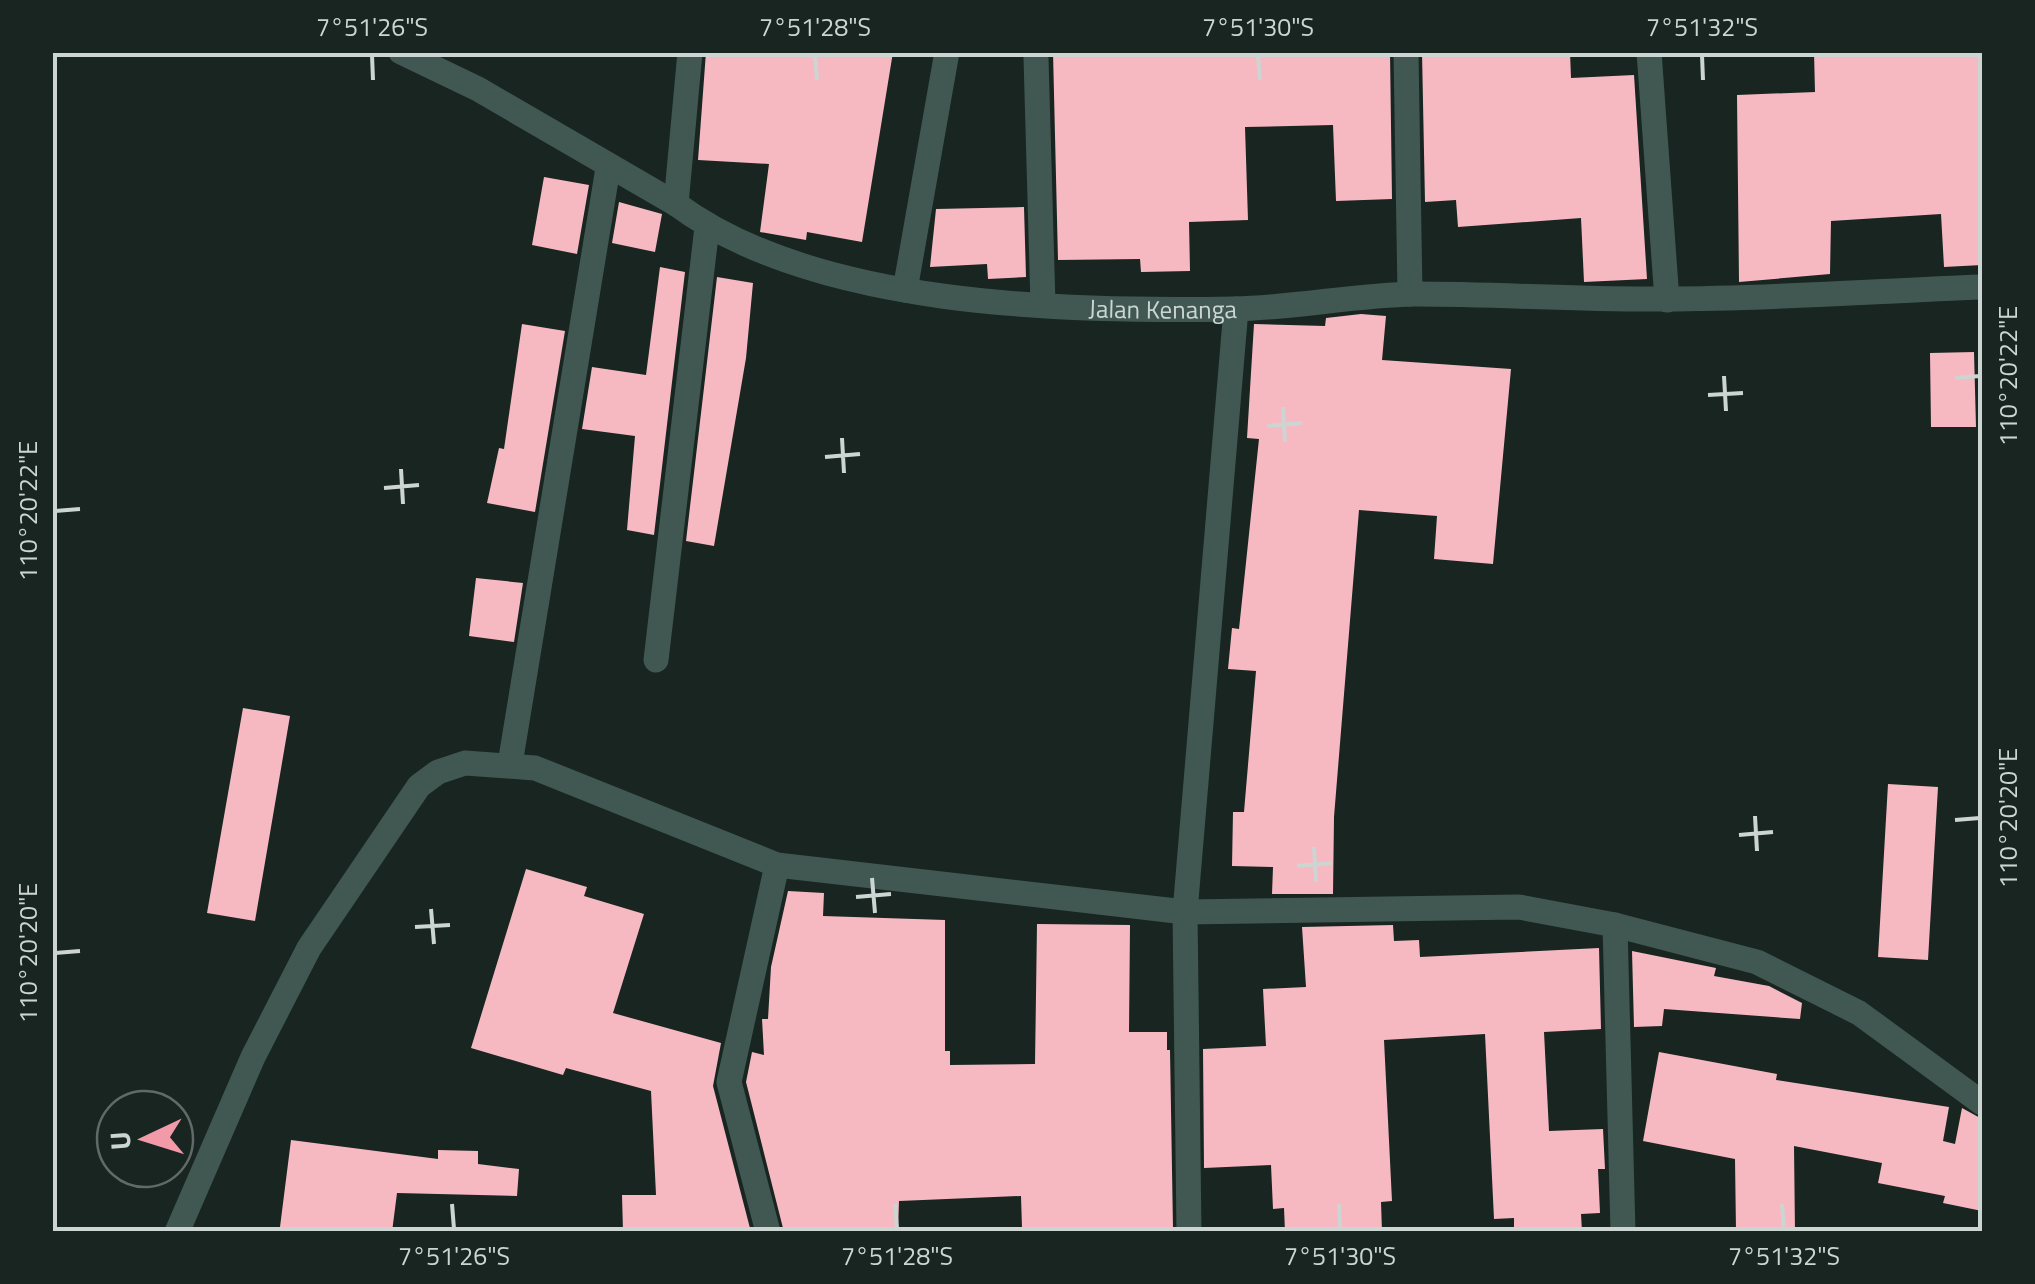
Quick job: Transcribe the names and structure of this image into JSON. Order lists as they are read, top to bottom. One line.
{"streets":{"street":["Jalan Kenanga"]},"north":"left","coordinates":["7°51'26\"S","7°51'28\"S","7°51'30\"S","7°51'32\"S","110°20'22\"E","110°20'20\"E"]}
